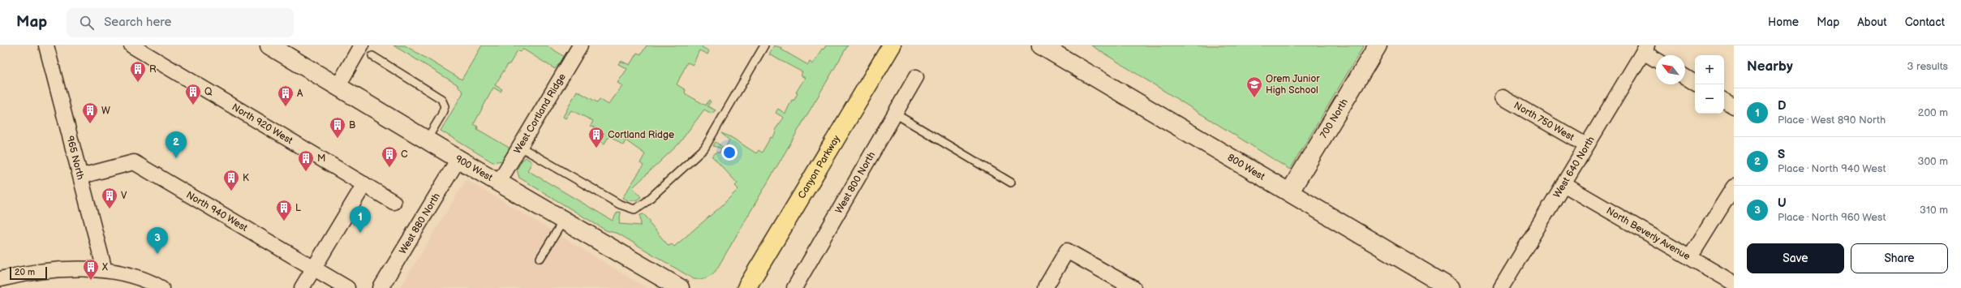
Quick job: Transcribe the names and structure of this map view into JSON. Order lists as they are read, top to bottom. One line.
{"streets":{"highway":["Canyon Parkway"],"street":["West Cortland Ridge","700 North","North 750 West","North 920 West","965 North","800 West","West 640 North","900 West","West 800 North","North 940 West","West 880 North","North Beverly Avenue"]},"crossings":[["West Cortland Ridge","900 West"],["700 North","800 West"],["North 750 West","West 640 North"],["965 North","North 940 West"],["West 640 North","North Beverly Avenue"],["900 West","West 880 North"]],"places":{"building":["R","Q","A","W","B","Cortland Ridge","C","M","K","V","L","X"],"school or university":["Orem Junior High School"]},"scale_bar":"20 m","north":"top left","page":{"header":"Map","search":"Search here","nav":["Home","Map","About","Contact"],"heading":["Nearby","3 results"],"map_buttons":["+","−"],"list":[{"mark":"1","name":"D","note":"Place · West 890 North","value":"200 m"},{"mark":"2","name":"S","note":"Place · North 940 West","value":"300 m"},{"mark":"3","name":"U","note":"Place · North 960 West","value":"310 m"}],"pins":["2","1","3"],"buttons":["Save","Share"],"scale":"20 m"}}
